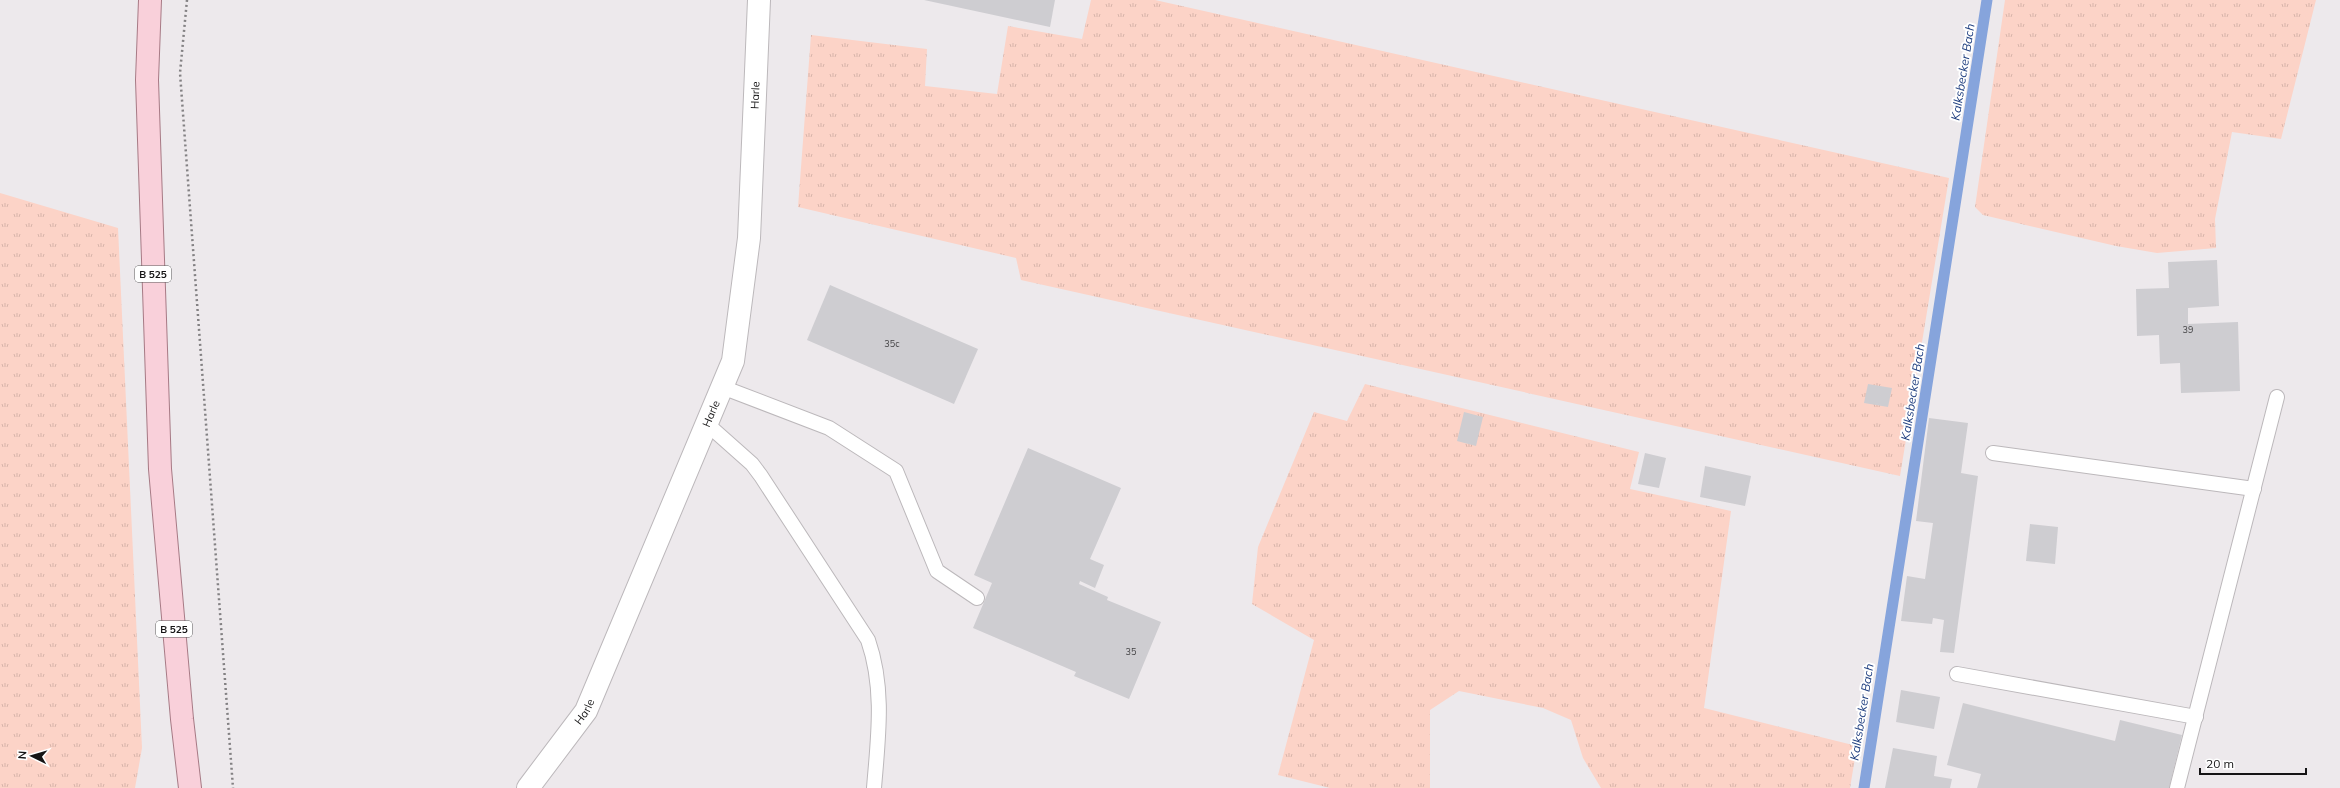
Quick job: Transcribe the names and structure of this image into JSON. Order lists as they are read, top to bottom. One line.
{"streets":{"main road":["B 525"],"street":["Harle"]},"water":["Kalksbecker Bach"],"house_numbers":["39","35c","35"],"scale_bar":"20 m","north":"left"}
